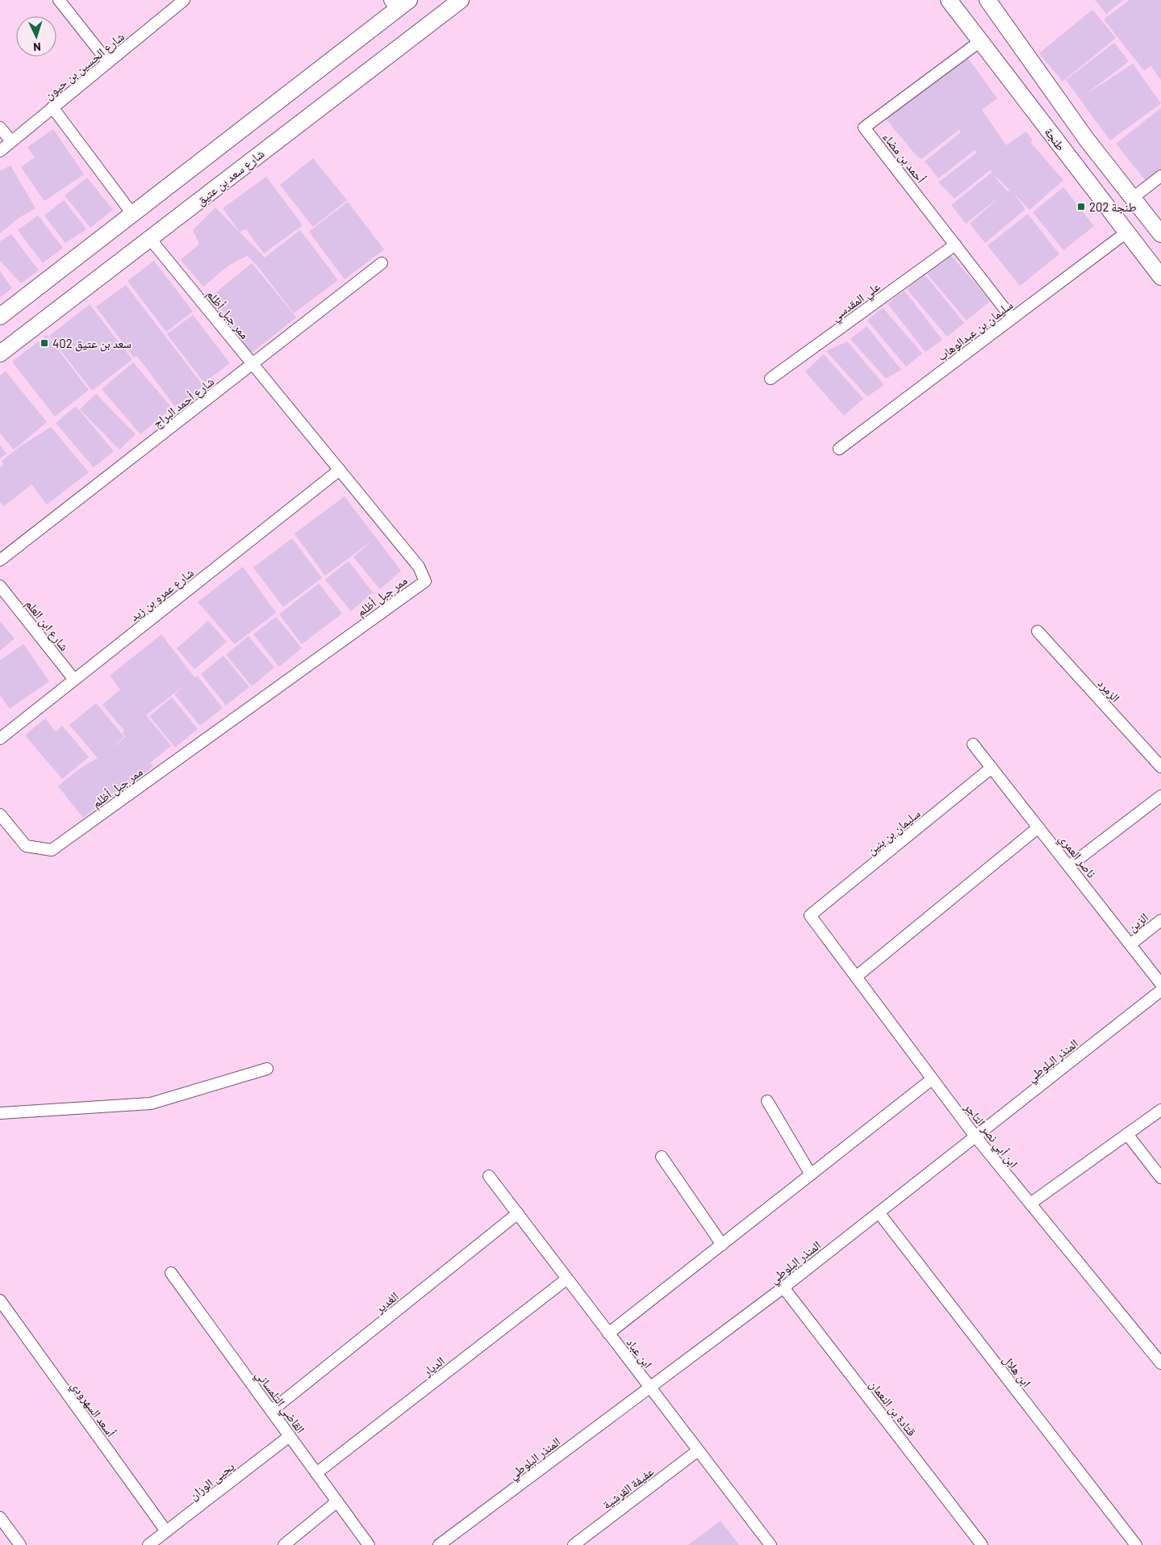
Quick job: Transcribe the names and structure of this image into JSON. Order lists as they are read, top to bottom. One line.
{"streets":{"street":["شارع الحسين بن حيون","طنجة","أحمد بن مضاء","شارع سعد بن عتيق","علي المقدسي","ممر جبل أظلم","سليمان بن عبدالوهاب","شارع أحمد البراج","شارع عمرو بن زيد","شارع ابن العلم","الزمرد","سليمان بن بنين","ناصر العمري","الزين","المنذر البلوطي","ابن أبي نصر التاجر","الغدير","ابن عباد","الديار","ابن هلال","القاضي التلمساني","قتادة بن النعمان","أسعد السهرودي","يحيى الوزان","عفيفة القرشية"]},"crossings":[["طنجة","أحمد بن مضاء"],["طنجة","سليمان بن عبدالوهاب"],["أحمد بن مضاء","علي المقدسي"],["أحمد بن مضاء","سليمان بن عبدالوهاب"],["شارع سعد بن عتيق","ممر جبل أظلم"],["ممر جبل أظلم","شارع أحمد البراج"],["ممر جبل أظلم","شارع عمرو بن زيد"],["شارع عمرو بن زيد","شارع ابن العلم"],["سليمان بن بنين","ناصر العمري"],["سليمان بن بنين","ابن أبي نصر التاجر"],["ناصر العمري","الزين"],["المنذر البلوطي","ابن أبي نصر التاجر"],["المنذر البلوطي","ابن عباد"],["المنذر البلوطي","ابن هلال"],["المنذر البلوطي","قتادة بن النعمان"],["الغدير","ابن عباد"],["الغدير","القاضي التلمساني"],["ابن عباد","الديار"],["ابن عباد","عفيفة القرشية"],["الديار","القاضي التلمساني"],["القاضي التلمساني","يحيى الوزان"],["أسعد السهرودي","يحيى الوزان"]],"places":{"transit":["طنجة 202","سعد بن عتيق 402"]},"north":"bottom"}
